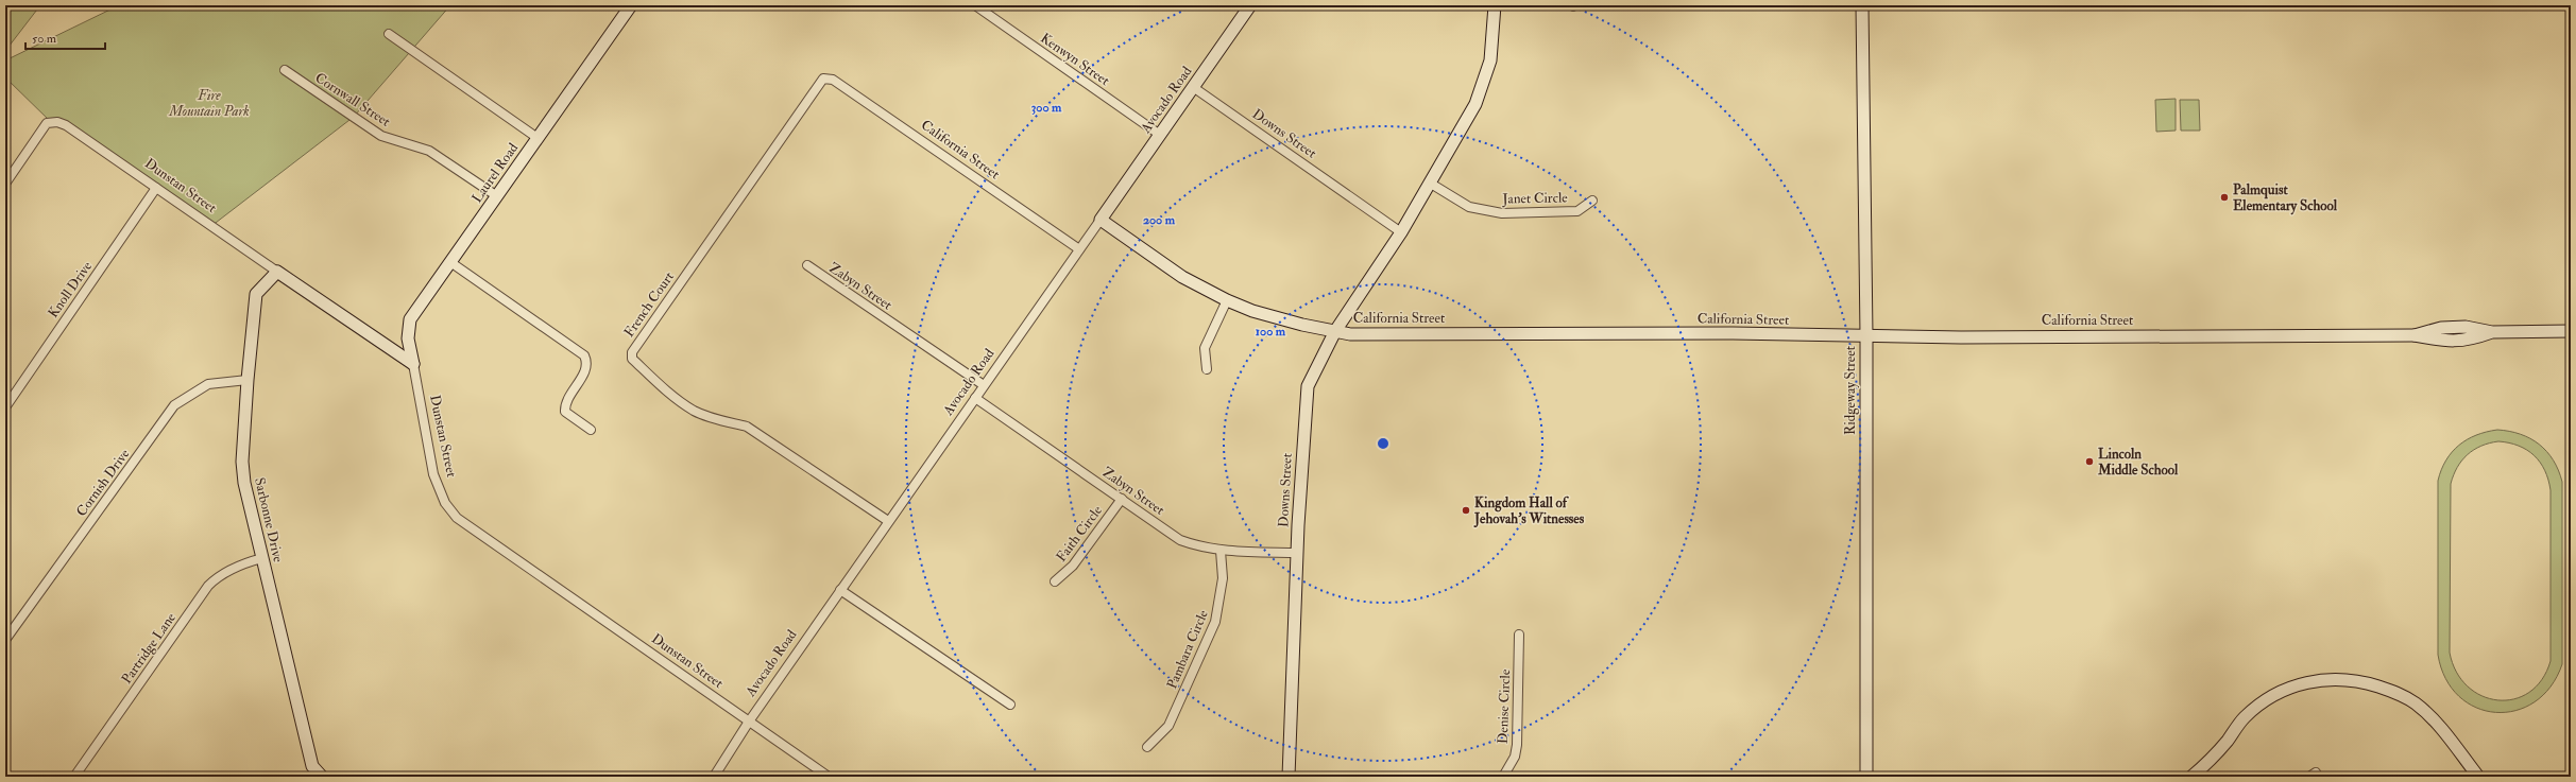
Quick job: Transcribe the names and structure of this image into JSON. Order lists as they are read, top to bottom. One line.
{"streets":{"street":["Kenwyn Street","Cornwall Street","Avocado Road","Downs Street","California Street","Laurel Road","Dunstan Street","Janet Circle","Zabyn Street","Knoll Drive","French Court","Ridgeway Street","Cornish Drive","Sarbonne Drive","Faith Circle","Partridge Lane","Pambara Circle","Denise Circle"]},"crossings":[["Kenwyn Street","Avocado Road"],["Cornwall Street","Laurel Road"],["Avocado Road","Downs Street"],["Avocado Road","California Street"],["Avocado Road","Dunstan Street"],["Avocado Road","Zabyn Street"],["Avocado Road","French Court"],["Downs Street","California Street"],["Downs Street","Janet Circle"],["Downs Street","Zabyn Street"],["California Street","French Court"],["California Street","Ridgeway Street"],["Laurel Road","Dunstan Street"],["Dunstan Street","Knoll Drive"],["Dunstan Street","Sarbonne Drive"],["Zabyn Street","Faith Circle"],["Zabyn Street","Pambara Circle"],["Cornish Drive","Sarbonne Drive"],["Sarbonne Drive","Partridge Lane"]],"parks":["Fire Mountain Park"],"places":["Palmquist Elementary School","Lincoln Middle School","Kingdom Hall of Jehovah's Witnesses"],"scale_bar":"50 m","rings":["300 m","200 m","100 m"]}
